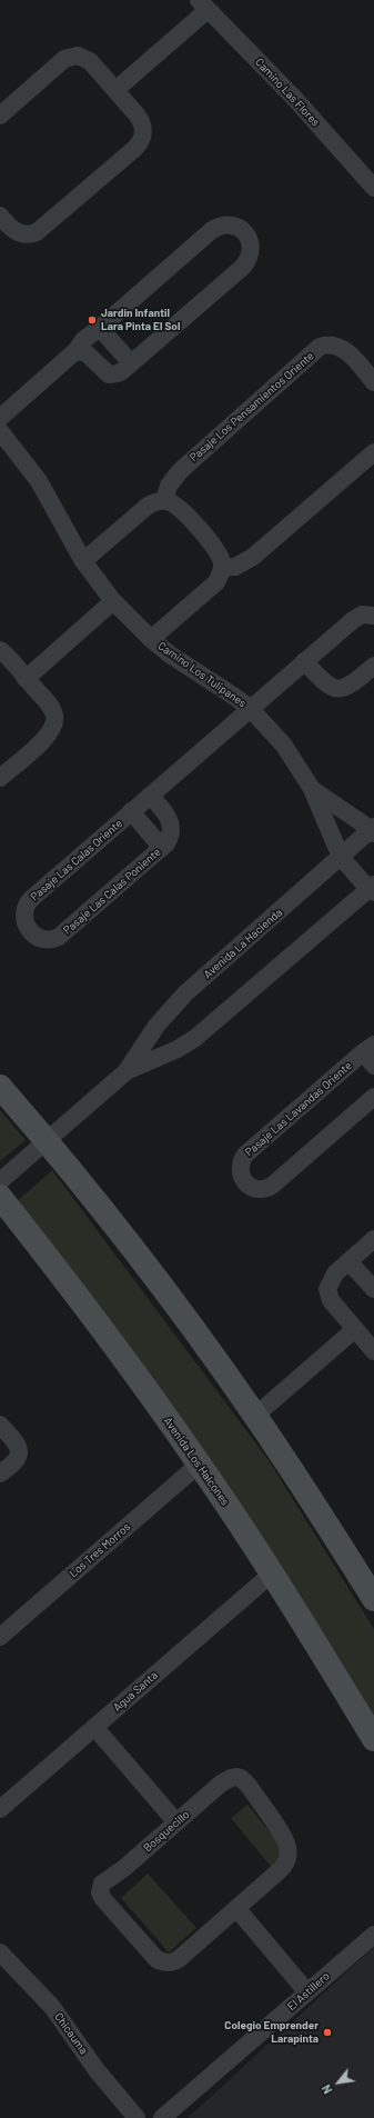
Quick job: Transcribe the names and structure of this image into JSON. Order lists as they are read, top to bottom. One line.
{"streets":{"street":["Camino Las Flores","Pasaje Los Pensamientos Oriente","Camino Los Tulipanes","Pasaje Las Calas Oriente","Pasaje Las Calas Poniente","Avenida La Hacienda","Pasaje Las Lavandas Oriente","Avenida Los Halcones","Los Tres Morros","Agua Santa","Bosquecillo","El Astillero","Chicauma"]},"crossings":[["Pasaje Los Pensamientos Oriente","Camino Los Tulipanes"],["Camino Los Tulipanes","Pasaje Las Calas Oriente"],["Camino Los Tulipanes","Avenida La Hacienda"],["Pasaje Las Calas Oriente","Pasaje Las Calas Poniente"],["Avenida Los Halcones","Los Tres Morros"],["Avenida Los Halcones","Agua Santa"]],"places":["Jardin Infantil Lara Pinta El Sol","Colegio Emprender Larapinta"],"north":"bottom left"}
